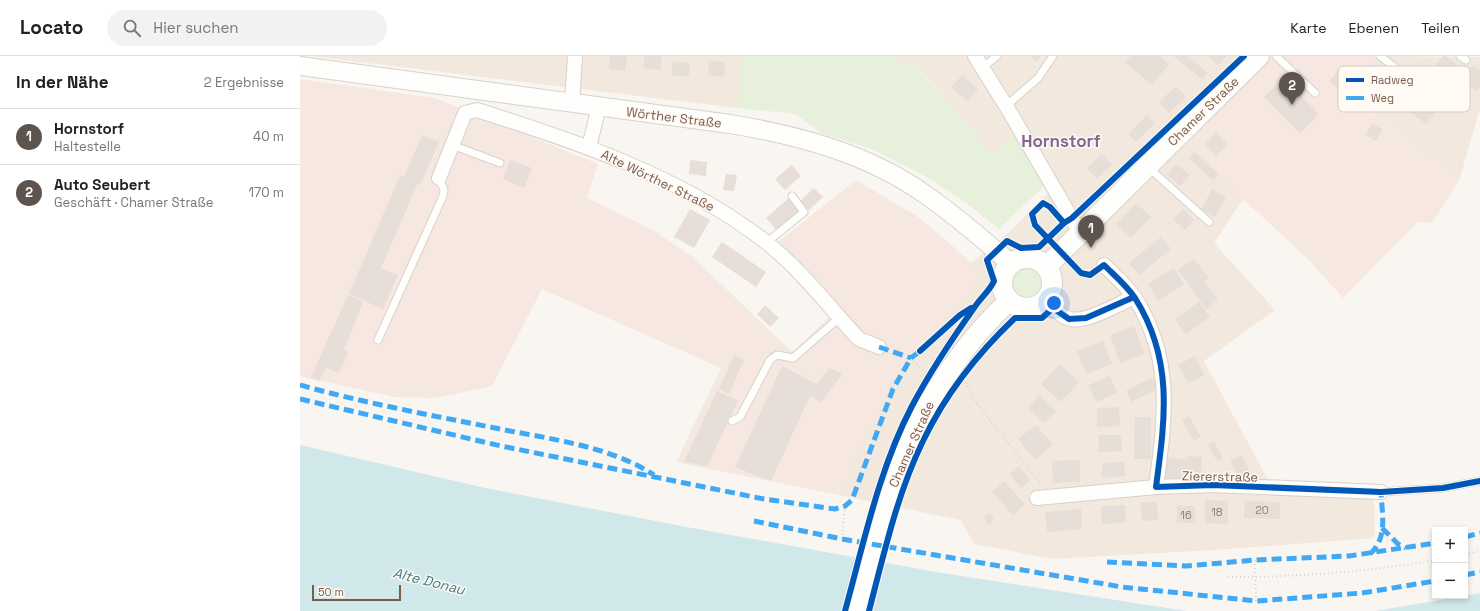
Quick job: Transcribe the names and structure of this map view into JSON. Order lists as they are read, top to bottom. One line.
{"streets":{"main road":["Chamer Straße"],"street":["Wörther Straße","Alte Wörther Straße","Ziererstraße"]},"crossings":[["Chamer Straße","Wörther Straße"],["Wörther Straße","Alte Wörther Straße"]],"districts":["Hornstorf"],"water":["Alte Donau"],"house_numbers":["20","18","16"],"legend":["Radweg","Weg"],"scale_bar":"50 m","page":{"header":"Locato","search":"Hier suchen","nav":["Karte","Ebenen","Teilen"],"heading":["In der Nähe","2 Ergebnisse"],"pins":["2","1"],"list":[{"mark":"1","name":"Hornstorf","note":"Haltestelle","value":"40 m"},{"mark":"2","name":"Auto Seubert","note":"Geschäft · Chamer Straße","value":"170 m"}],"map_buttons":["+","−"],"scale":"50 m"}}
